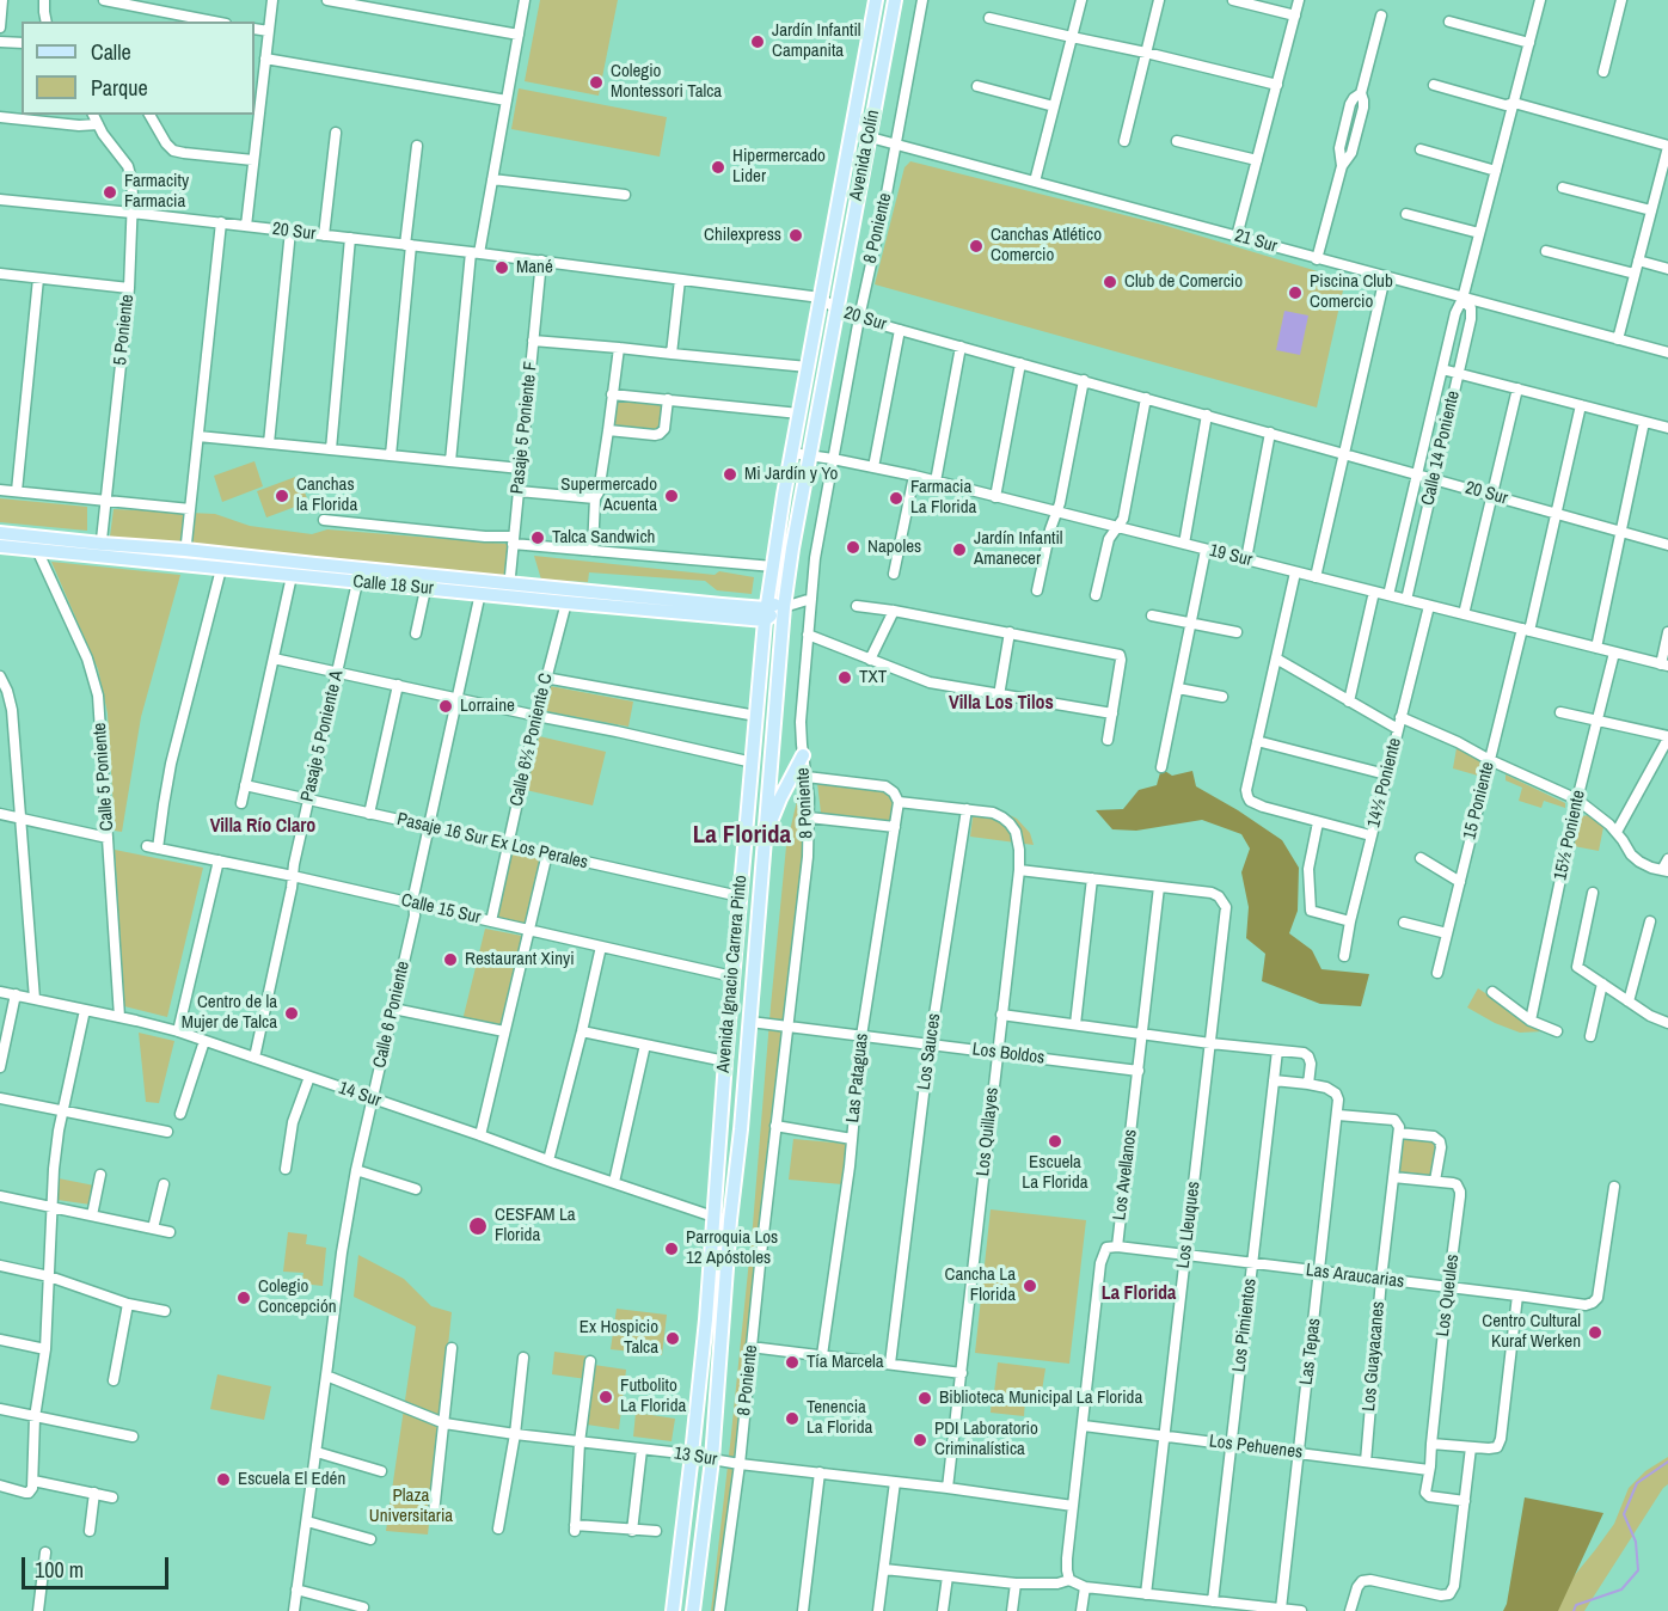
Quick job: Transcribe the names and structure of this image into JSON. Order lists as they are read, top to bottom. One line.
{"streets":{"main road":["Avenida Colín","Calle 18 Sur","Avenida Ignacio Carrera Pinto"],"street":["8 Poniente","20 Sur","21 Sur","5 Poniente","Pasaje 5 Poniente F","Calle 14 Poniente","19 Sur","Pasaje 5 Poniente A","Calle 6½ Poniente C","Calle 5 Poniente","14½ Poniente","15 Poniente","15½ Poniente","Pasaje 16 Sur Ex Los Perales","Calle 15 Sur","Calle 6 Poniente","Los Sauces","Los Boldos","Las Pataguas","14 Sur","Los Quillayes","Los Avellanos","Los Lleuques","Las Araucarias","Los Queules","Los Pimientos","Las Tepas","Los Guayacanes","Los Pehuenes","13 Sur"]},"crossings":[["Avenida Colín","20 Sur"],["Avenida Colín","21 Sur"],["Avenida Colín","Avenida Ignacio Carrera Pinto"],["8 Poniente","20 Sur"],["8 Poniente","21 Sur"],["8 Poniente","19 Sur"],["8 Poniente","Los Boldos"],["8 Poniente","13 Sur"],["20 Sur","5 Poniente"],["20 Sur","Pasaje 5 Poniente F"],["20 Sur","Calle 14 Poniente"],["20 Sur","15 Poniente"],["20 Sur","Avenida Ignacio Carrera Pinto"],["21 Sur","Calle 14 Poniente"],["5 Poniente","Calle 18 Sur"],["Pasaje 5 Poniente F","Calle 18 Sur"],["Calle 14 Poniente","19 Sur"],["19 Sur","14½ Poniente"],["19 Sur","15 Poniente"],["19 Sur","15½ Poniente"],["19 Sur","Avenida Ignacio Carrera Pinto"],["Calle 18 Sur","Pasaje 5 Poniente A"],["Calle 18 Sur","Calle 6½ Poniente C"],["Calle 18 Sur","Calle 5 Poniente"],["Calle 18 Sur","Calle 15 Sur"],["Calle 18 Sur","Avenida Ignacio Carrera Pinto"],["Calle 18 Sur","Calle 6 Poniente"],["Pasaje 5 Poniente A","Pasaje 16 Sur Ex Los Perales"],["Pasaje 5 Poniente A","Calle 15 Sur"],["Pasaje 5 Poniente A","14 Sur"],["Calle 6½ Poniente C","Pasaje 16 Sur Ex Los Perales"],["Calle 6½ Poniente C","Calle 15 Sur"],["Calle 5 Poniente","14 Sur"],["Pasaje 16 Sur Ex Los Perales","Avenida Ignacio Carrera Pinto"],["Pasaje 16 Sur Ex Los Perales","Calle 6 Poniente"],["Calle 15 Sur","Avenida Ignacio Carrera Pinto"],["Calle 15 Sur","Calle 6 Poniente"],["Avenida Ignacio Carrera Pinto","Los Boldos"],["Avenida Ignacio Carrera Pinto","14 Sur"],["Avenida Ignacio Carrera Pinto","13 Sur"],["Calle 6 Poniente","14 Sur"],["Calle 6 Poniente","13 Sur"],["Los Sauces","Los Boldos"],["Los Sauces","Los Quillayes"],["Los Boldos","Las Pataguas"],["Los Boldos","Los Quillayes"],["Los Boldos","Los Avellanos"],["Los Quillayes","13 Sur"],["Los Avellanos","Los Lleuques"],["Los Avellanos","Las Araucarias"],["Los Avellanos","Los Pehuenes"],["Los Avellanos","13 Sur"],["Los Lleuques","Las Araucarias"],["Los Lleuques","Los Pehuenes"],["Las Araucarias","Los Queules"],["Las Araucarias","Los Pimientos"],["Las Araucarias","Las Tepas"],["Las Araucarias","Los Guayacanes"],["Los Queules","Los Pehuenes"],["Los Pimientos","Los Pehuenes"],["Las Tepas","Los Pehuenes"],["Los Guayacanes","Los Pehuenes"]],"districts":["Villa Los Tilos","Villa Río Claro","La Florida","La Florida"],"parks":["Plaza Universitaria"],"places":["Jardín Infantil Campanita","Colegio Montessori Talca","Hipermercado Lider","Farmacity Farmacia","Chilexpress","Canchas Atlético Comercio","Mané","Club de Comercio","Piscina Club Comercio","Mi Jardín y Yo","Canchas la Florida","Supermercado Acuenta","Farmacia La Florida","Talca Sandwich","Napoles","Jardín Infantil Amanecer","TXT","Lorraine","Restaurant Xinyi","Centro de la Mujer de Talca","Escuela La Florida","CESFAM La Florida","Parroquia Los 12 Apóstoles","Cancha La Florida","Colegio Concepción","Centro Cultural Kuraf Werken","Ex Hospicio Talca","Tía Marcela","Futbolito La Florida","Biblioteca Municipal La Florida","Tenencia La Florida","PDI Laboratorio Criminalística","Escuela El Edén"],"legend":["Calle","Parque"],"scale_bar":"100 m"}
